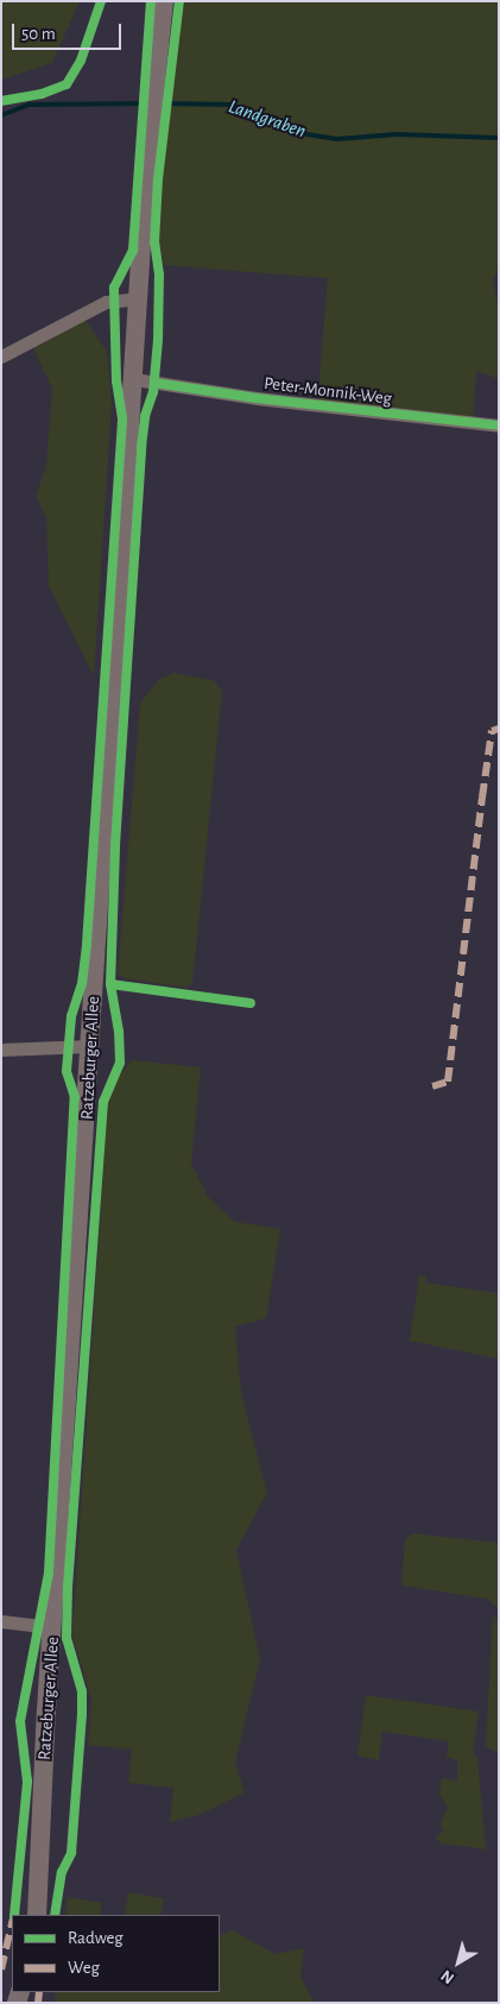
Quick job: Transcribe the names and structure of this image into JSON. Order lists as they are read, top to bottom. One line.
{"streets":{"main road":["Ratzeburger Allee"],"street":["Peter-Monnik-Weg"]},"crossings":[["Peter-Monnik-Weg","Ratzeburger Allee"]],"water":["Landgraben"],"legend":["Radweg","Weg"],"scale_bar":"50 m","north":"bottom left"}
